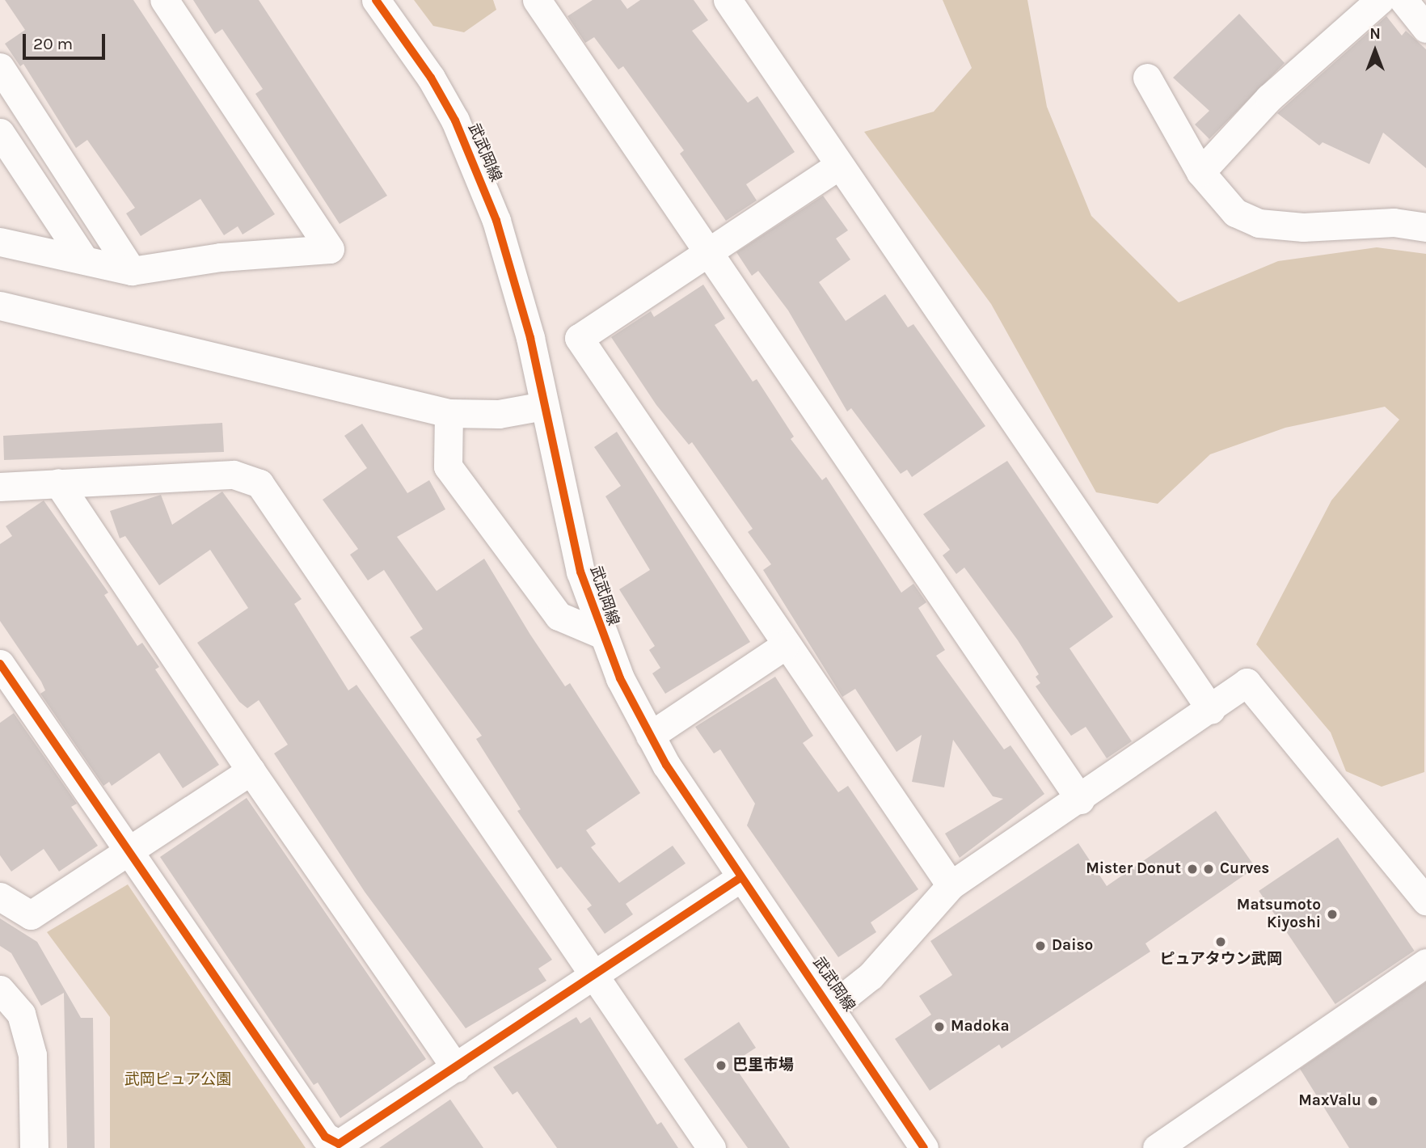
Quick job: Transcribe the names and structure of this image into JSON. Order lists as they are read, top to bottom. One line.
{"streets":{"street":["武武岡線"]},"parks":["武岡ピュア公園"],"places":["Mister Donut","Curves","Matsumoto Kiyoshi","ピュアタウン武岡","Daiso","Madoka","巴里市場","MaxValu"],"scale_bar":"20 m","north":"top"}
